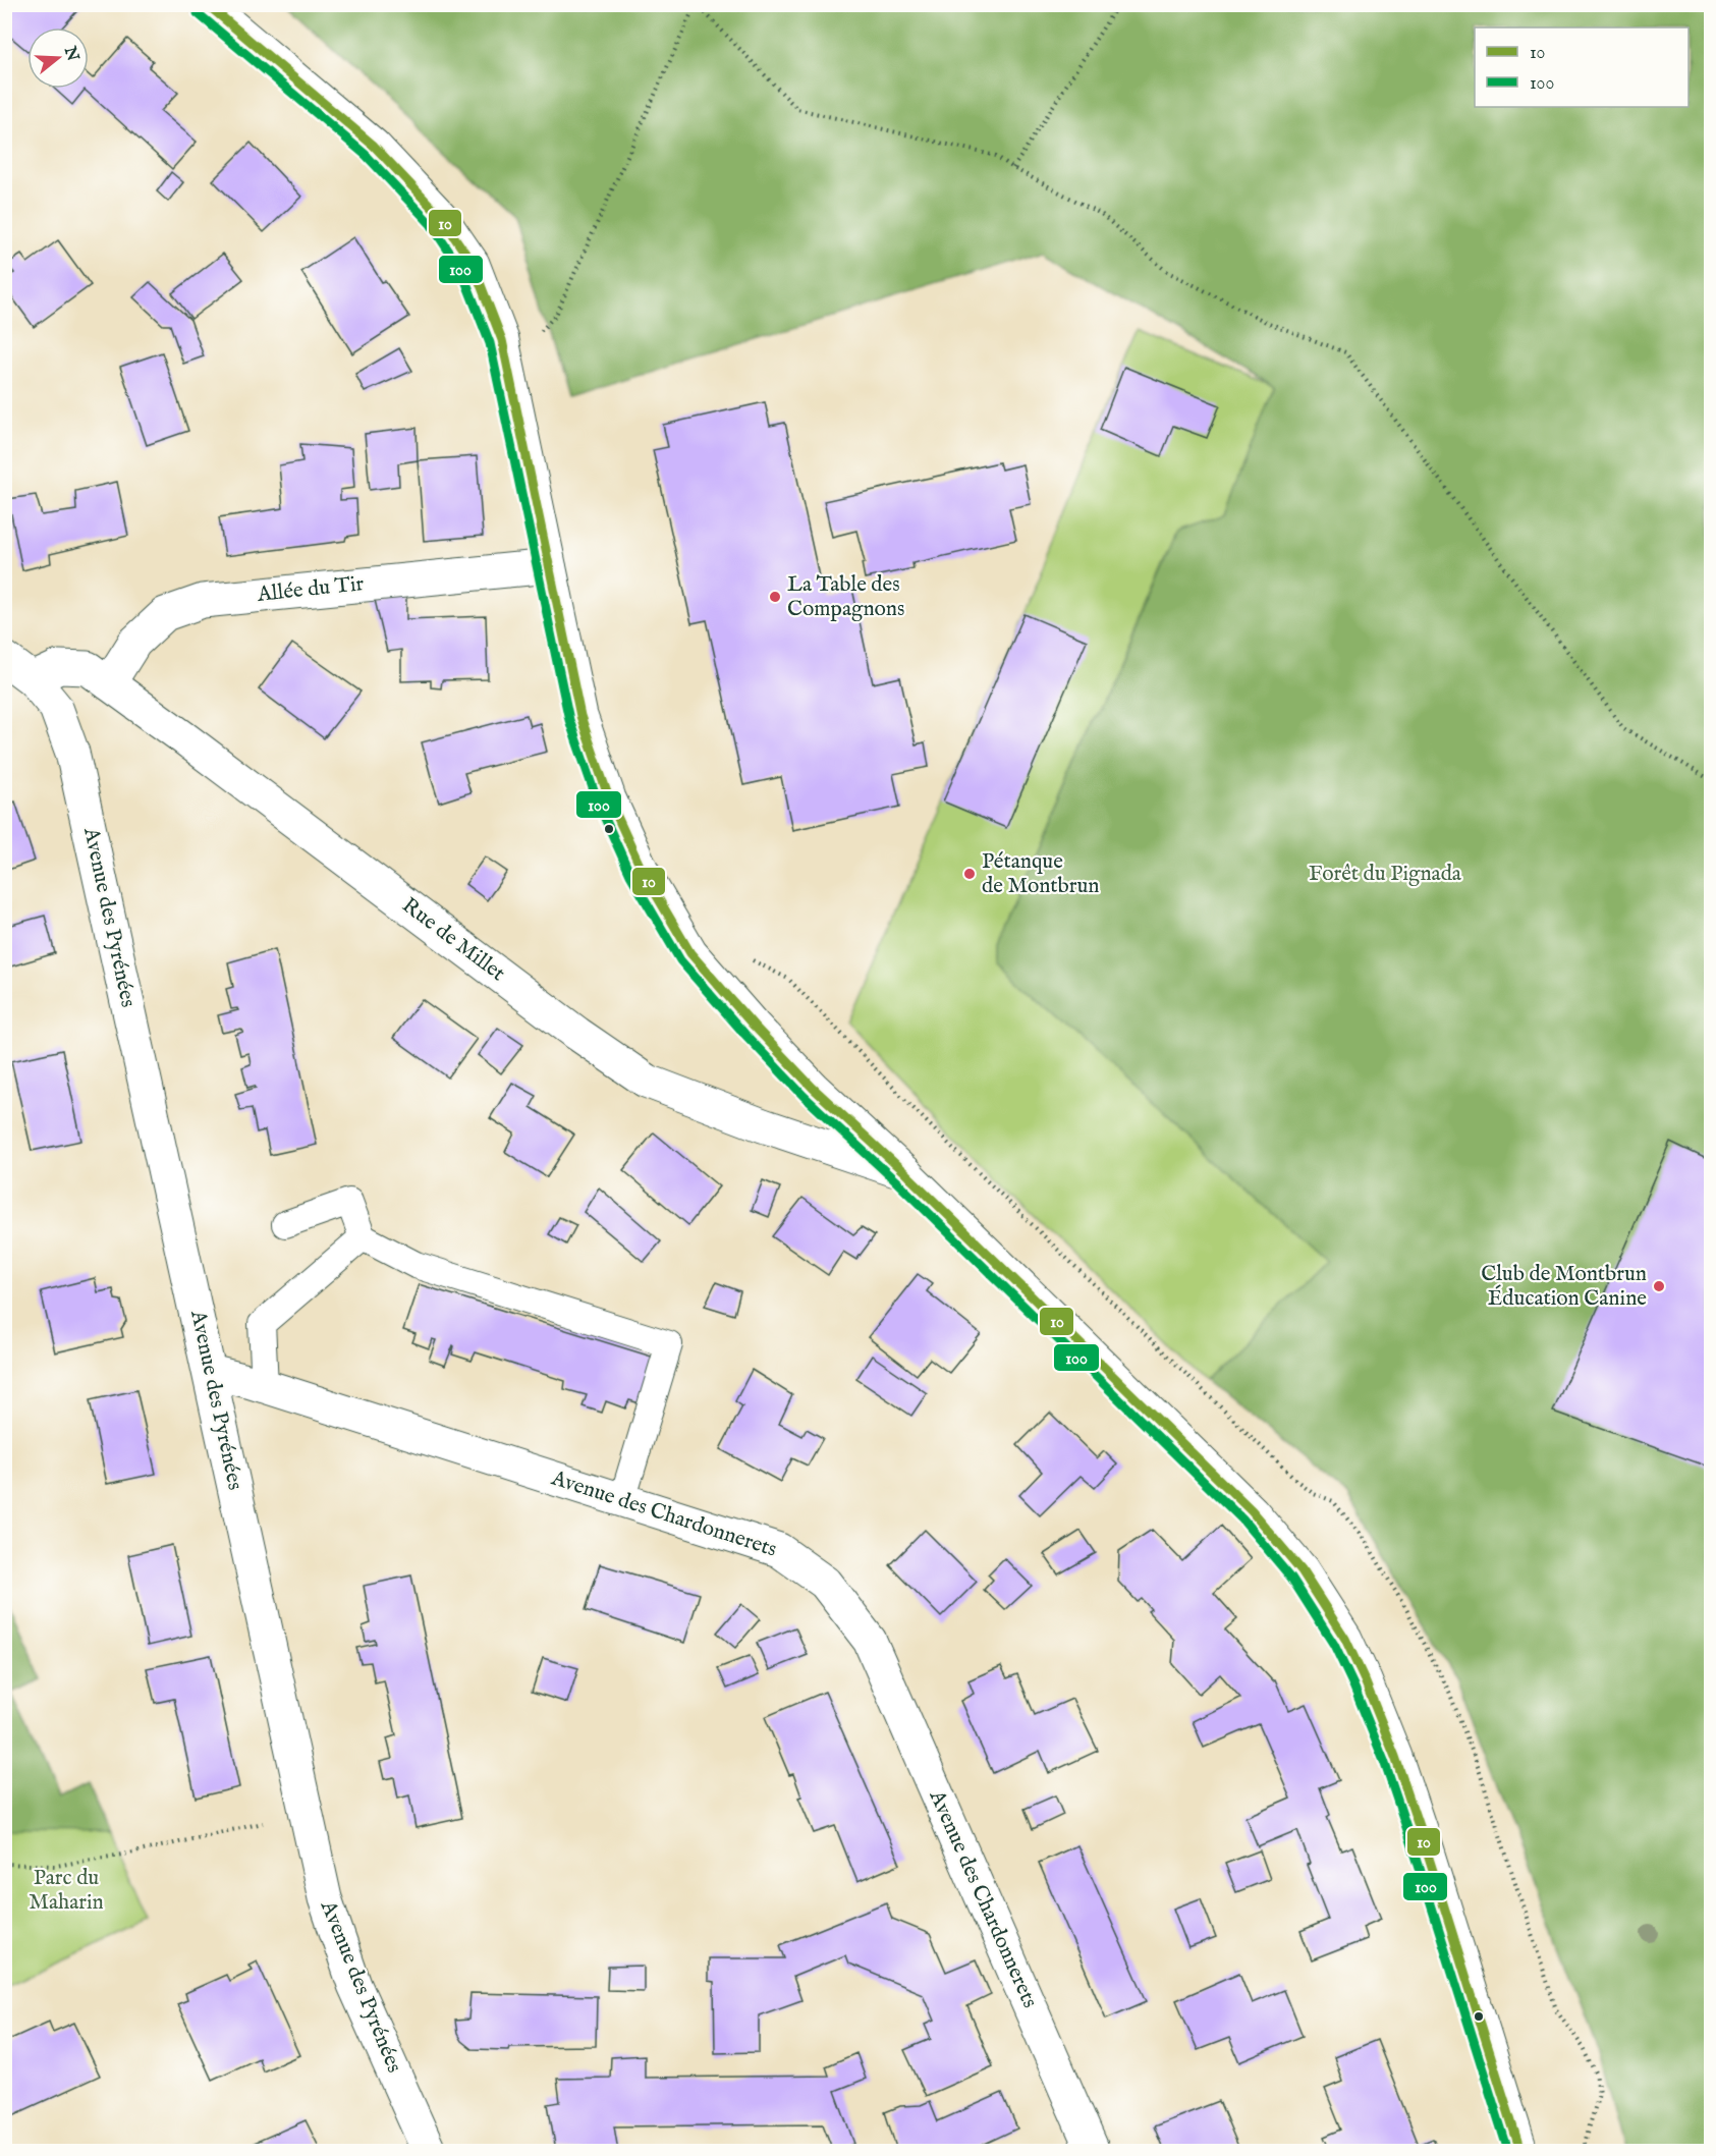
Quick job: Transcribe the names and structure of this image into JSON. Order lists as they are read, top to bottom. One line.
{"streets":{"street":["Allée du Tir","Avenue des Pyrénées","Rue de Millet","Avenue des Chardonnerets"]},"crossings":[["Allée du Tir","Rue de Millet"],["Avenue des Pyrénées","Rue de Millet"],["Avenue des Pyrénées","Avenue des Chardonnerets"]],"parks":["Forêt du Pignada","Parc du Maharin"],"places":["La Table des Compagnons","Pétanque de Montbrun","Club de Montbrun Éducation Canine"],"lines":["transit line 10","transit line 100"],"legend":["10","100"],"north":"right"}
